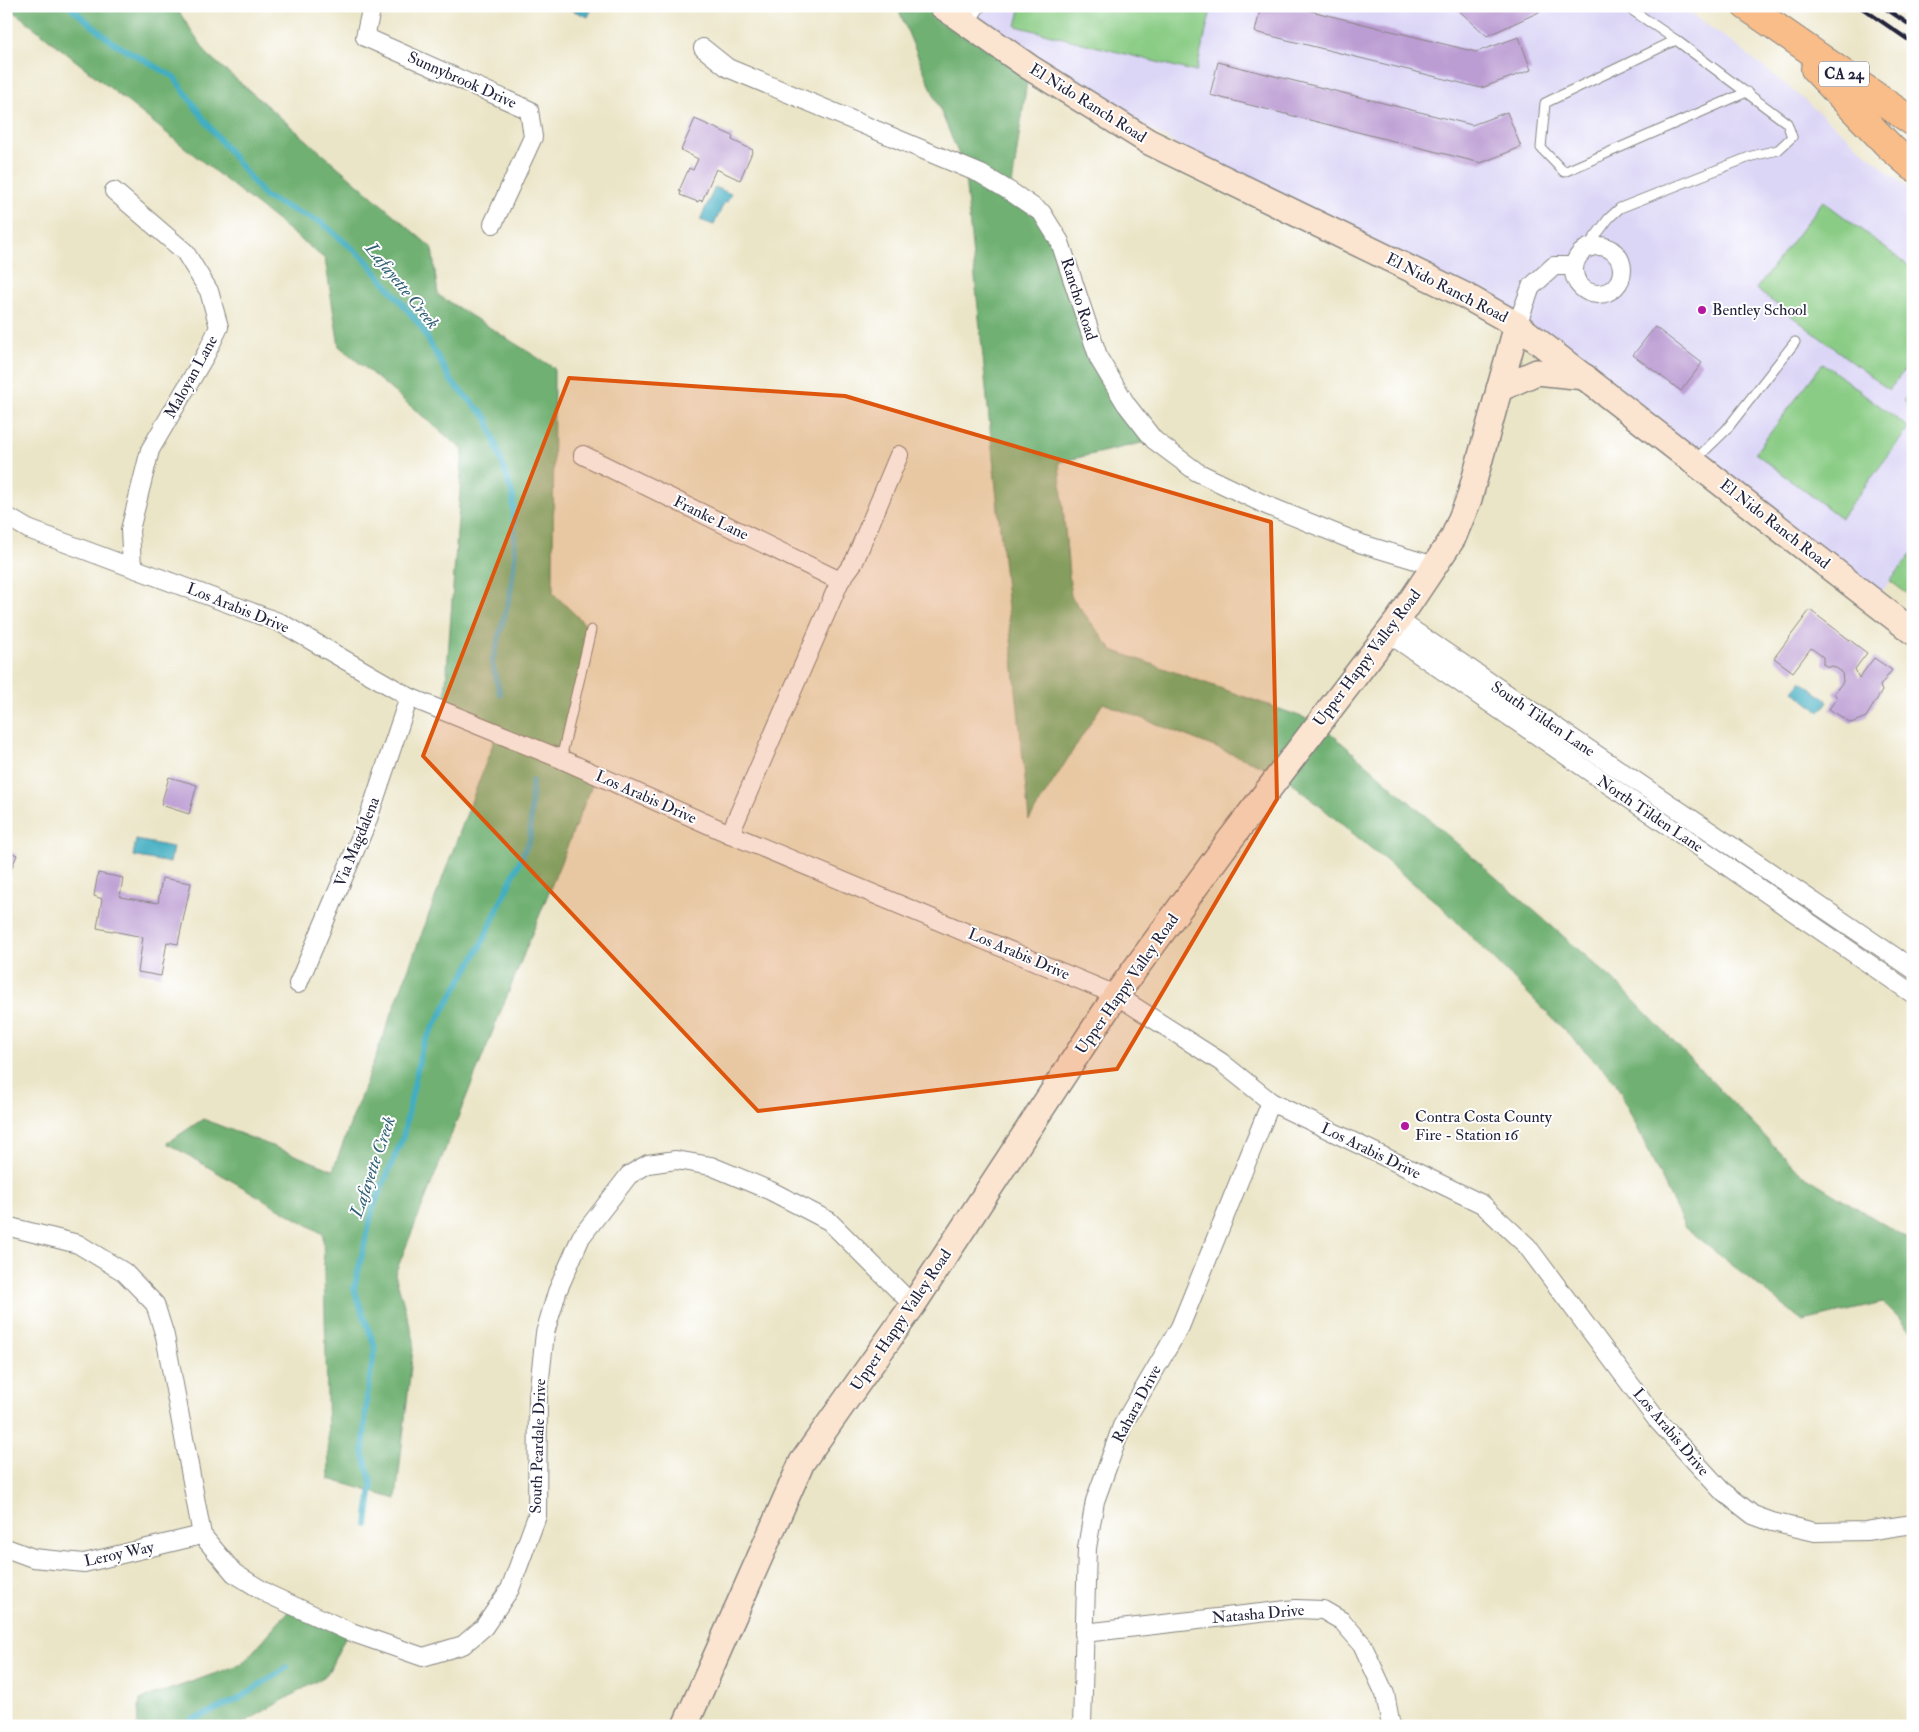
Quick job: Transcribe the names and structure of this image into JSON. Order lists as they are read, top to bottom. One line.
{"streets":{"highway":["CA 24"],"street":["Sunnybrook Drive","El Nido Ranch Road","Rancho Road","Maloyan Lane","Franke Lane","Los Arabis Drive","Upper Happy Valley Road","South Tilden Lane","North Tilden Lane","Via Magdalena","Rahara Drive","South Peardale Drive","Leroy Way","Natasha Drive"]},"crossings":[["El Nido Ranch Road","Upper Happy Valley Road"],["Rancho Road","Upper Happy Valley Road"],["Maloyan Lane","Los Arabis Drive"],["Los Arabis Drive","Upper Happy Valley Road"],["Los Arabis Drive","Via Magdalena"],["Los Arabis Drive","Rahara Drive"],["Upper Happy Valley Road","South Tilden Lane"],["Upper Happy Valley Road","North Tilden Lane"],["Upper Happy Valley Road","South Peardale Drive"],["South Tilden Lane","North Tilden Lane"],["Rahara Drive","Natasha Drive"],["South Peardale Drive","Leroy Way"]],"water":["Lafayette Creek"],"places":["Bentley School","Contra Costa County Fire - Station 16"]}
